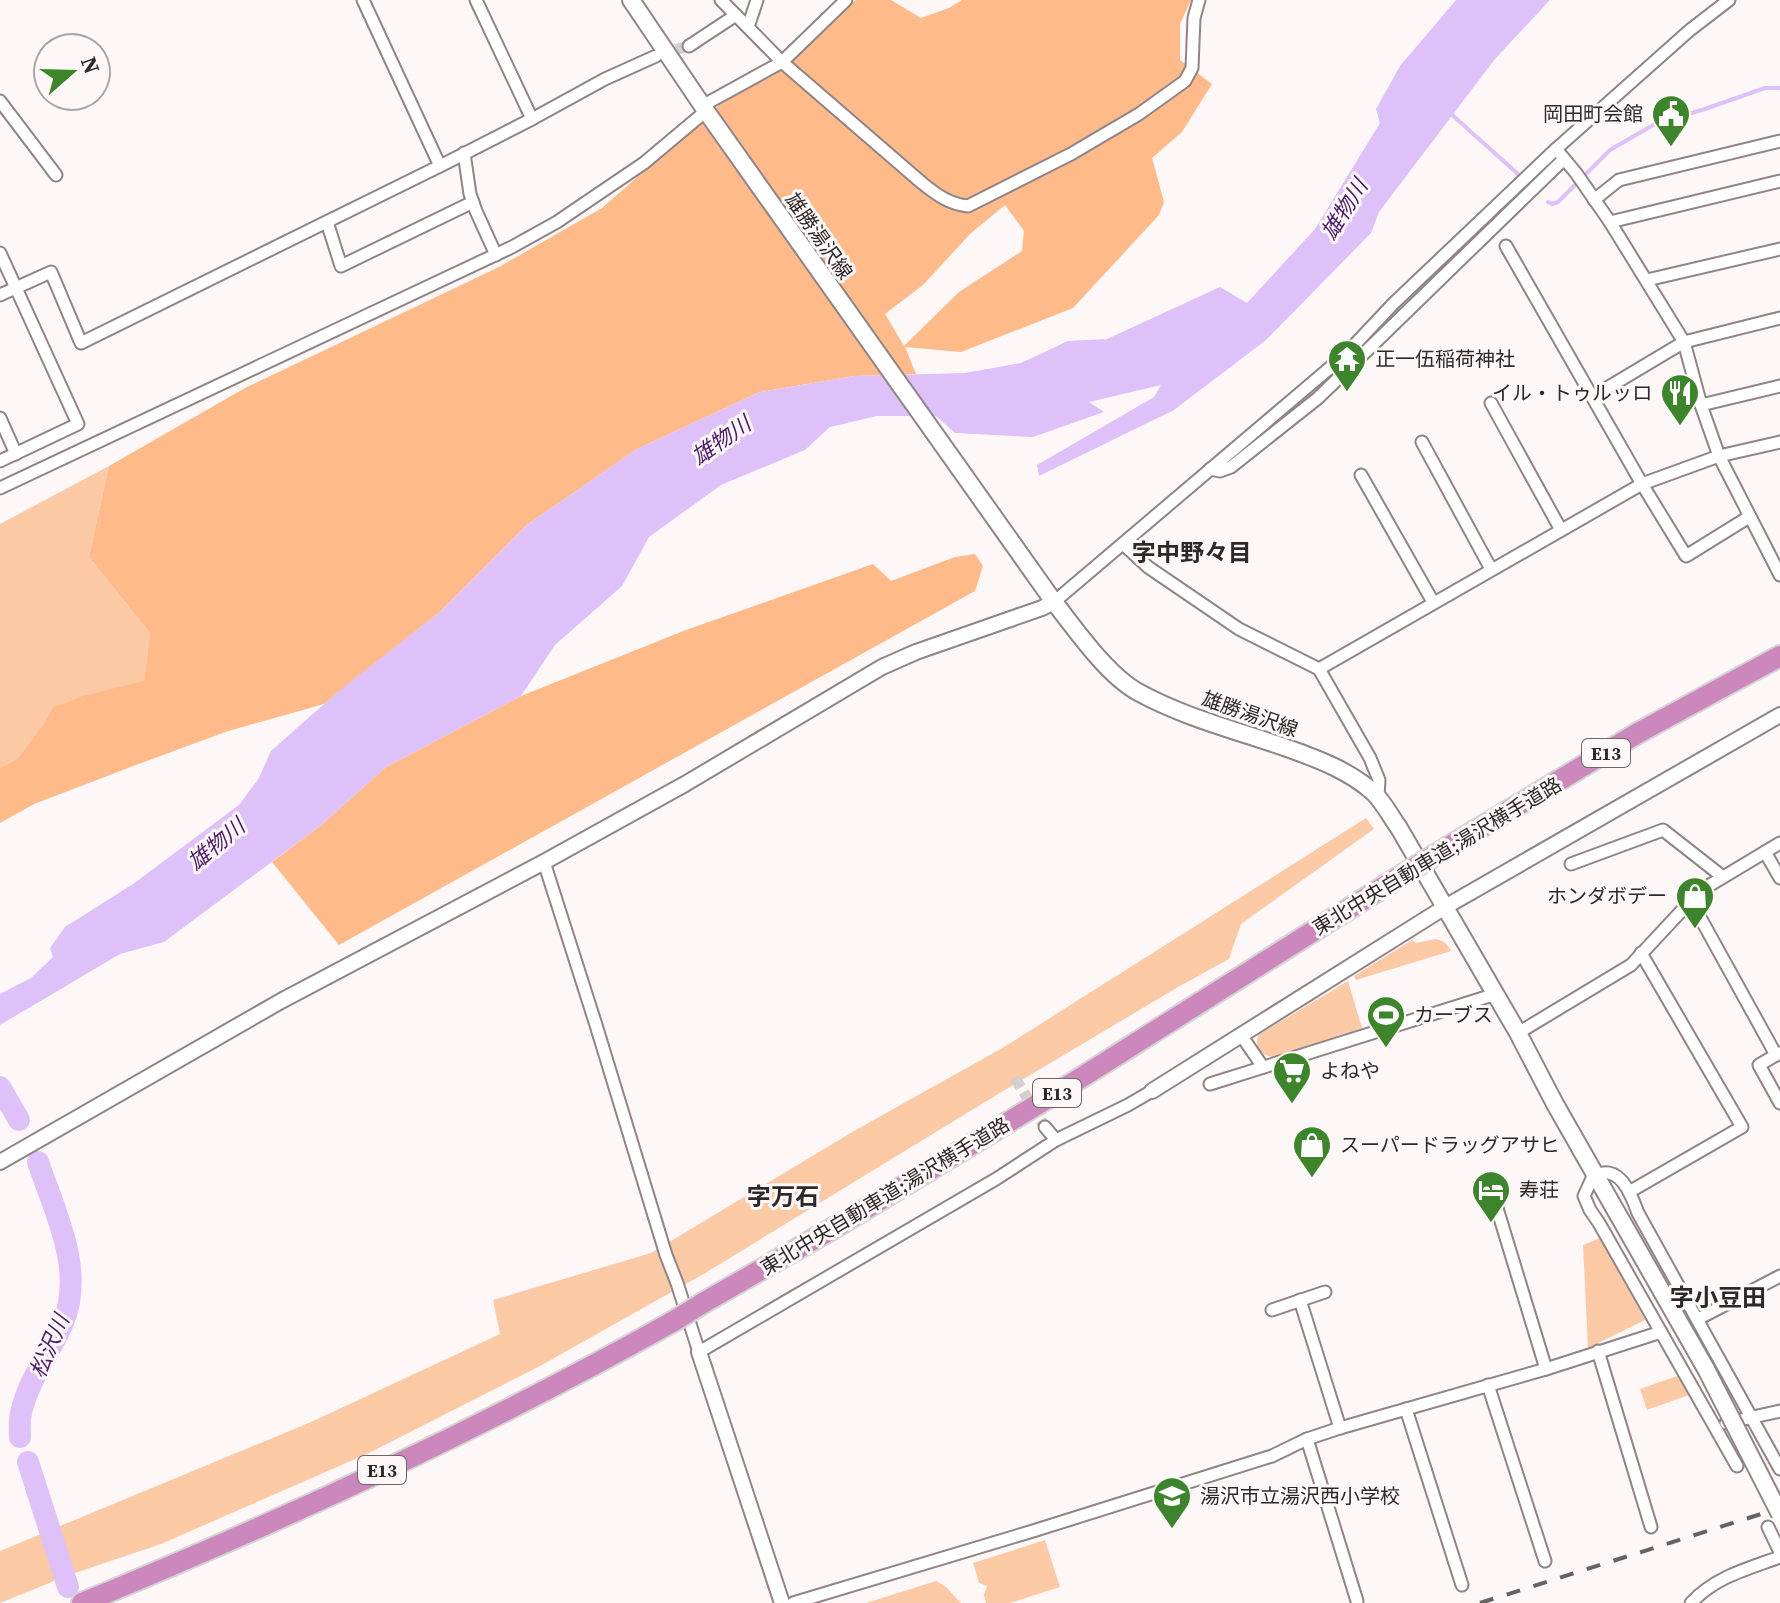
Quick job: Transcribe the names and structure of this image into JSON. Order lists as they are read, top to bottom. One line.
{"streets":{"highway":["E13","東北中央自動車道;湯沢横手道路"],"main road":["雄勝湯沢線"]},"districts":["字中野々目","字万石","字小豆田"],"water":["雄物川","松沢川"],"places":{"public building":["岡田町会館"],"temple":["正一伍稲荷神社"],"restaurant":["イル・トゥルッロ"],"shop":["ホンダボデー","スーパードラッグアサヒ"],"sports":["カーブス"],"supermarket":["よねや"],"hotel":["寿荘"],"school or university":["湯沢市立湯沢西小学校"]},"north":"right"}
